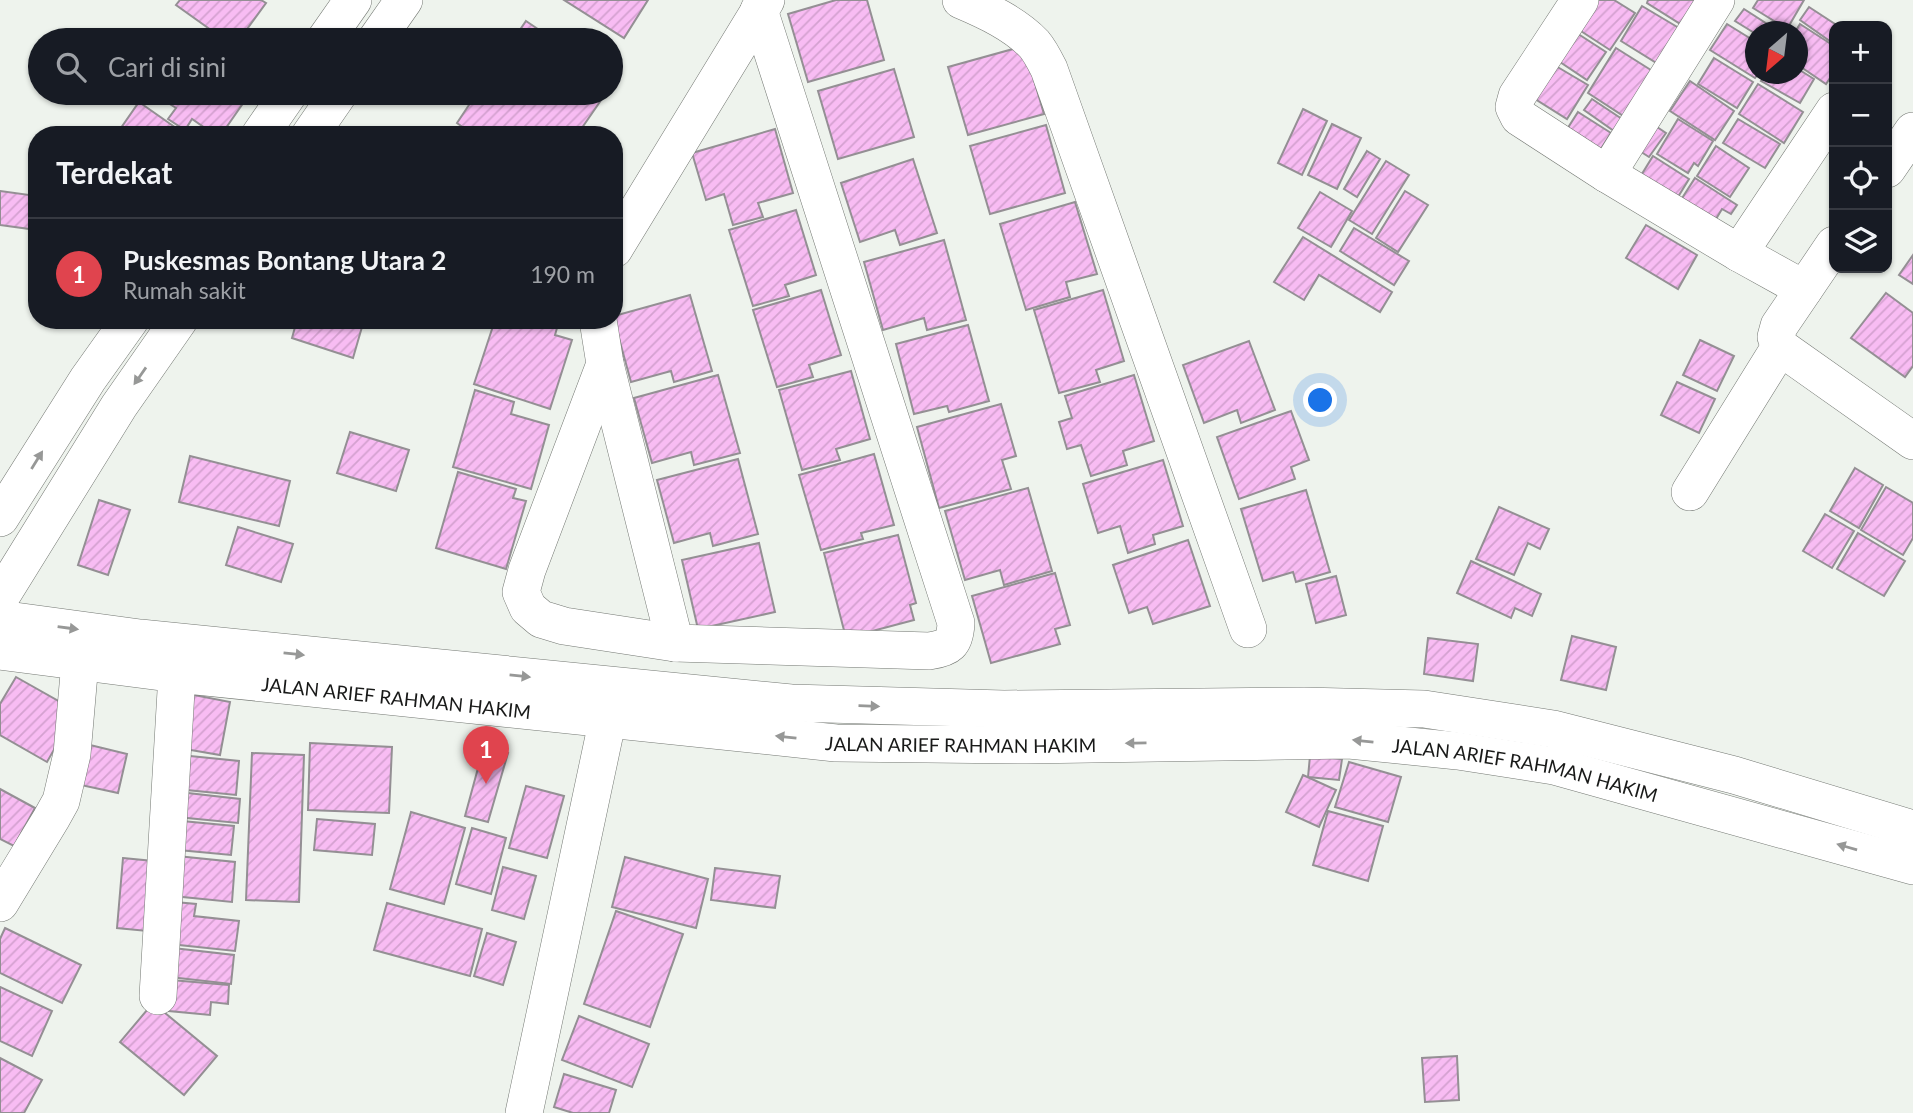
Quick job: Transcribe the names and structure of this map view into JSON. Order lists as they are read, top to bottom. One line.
{"streets":{"street":["JALAN ARIEF RAHMAN HAKIM"]},"north":"bottom left","page":{"map_buttons":["+","−"],"search":"Cari di sini","heading":"Terdekat","list":[{"mark":"1","name":"Puskesmas Bontang Utara 2","note":"Rumah sakit","value":"190 m"}],"pins":"1"}}
